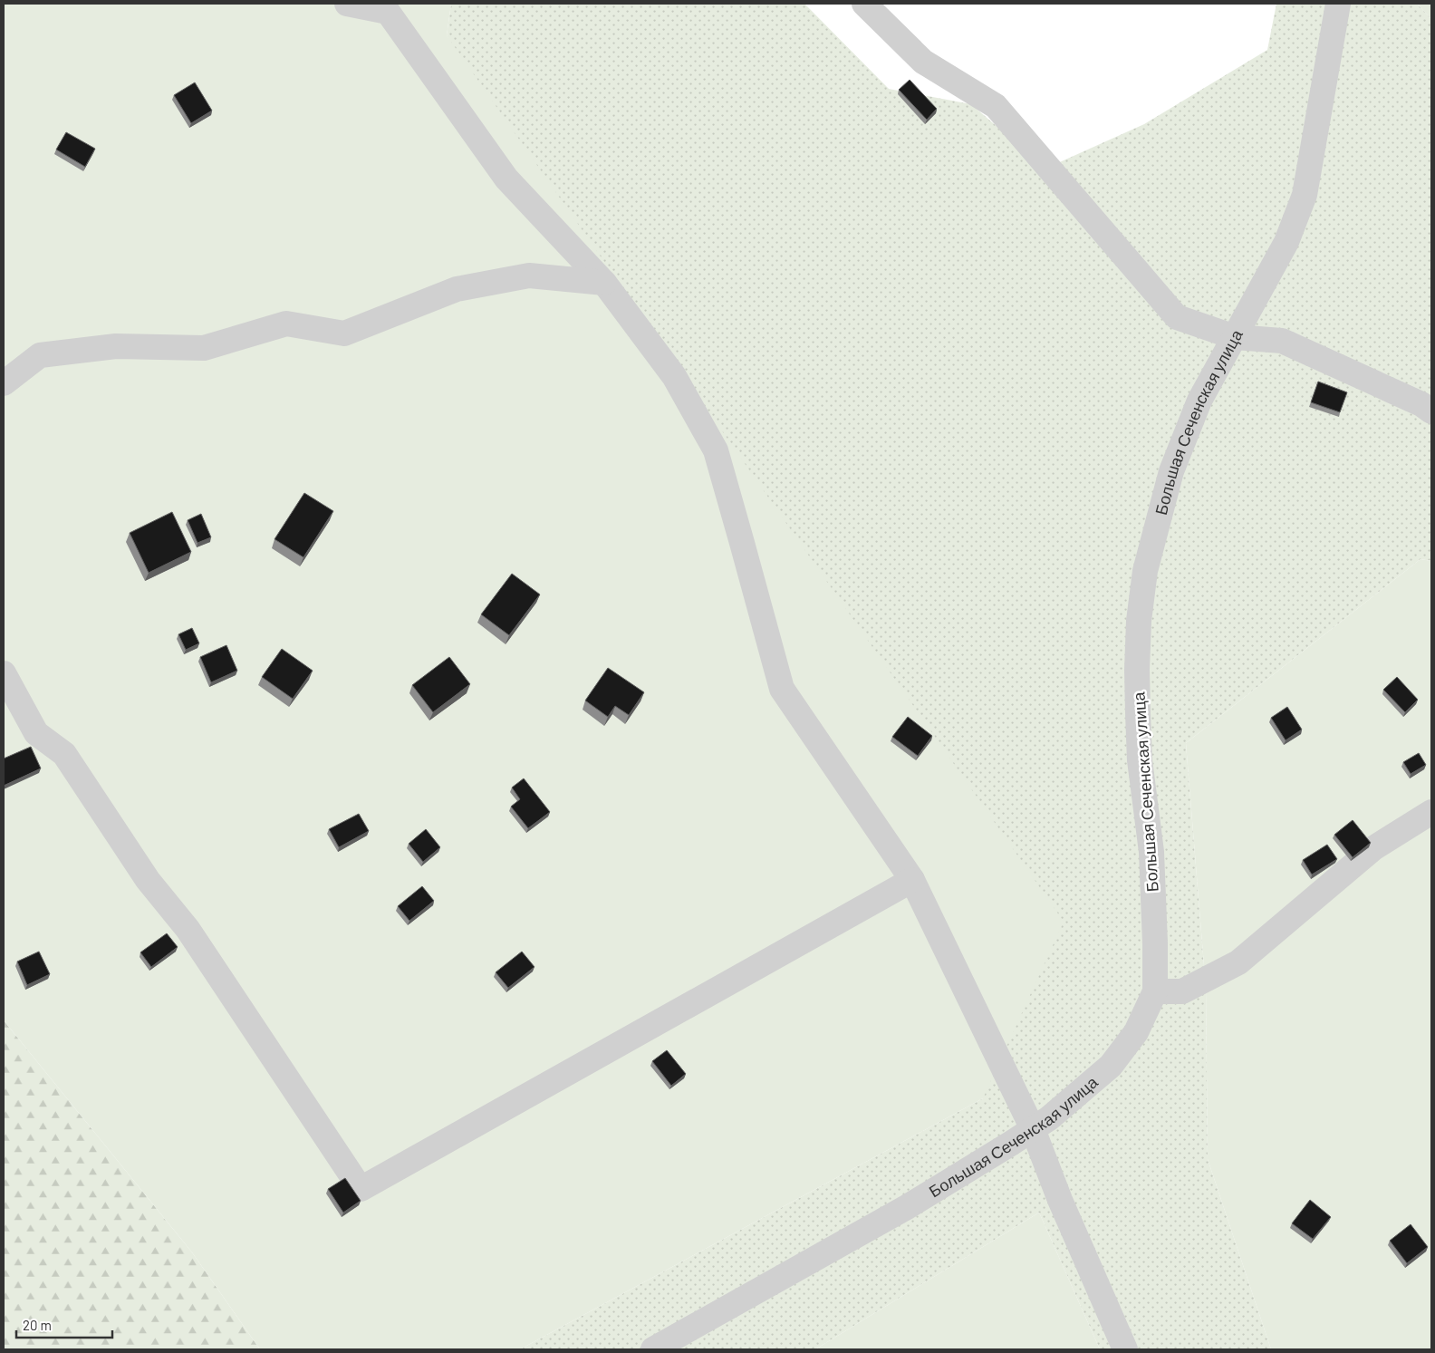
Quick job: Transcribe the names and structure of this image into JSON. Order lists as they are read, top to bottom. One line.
{"streets":{"street":["Большая Сеченская улица"]},"scale_bar":"20 m"}
